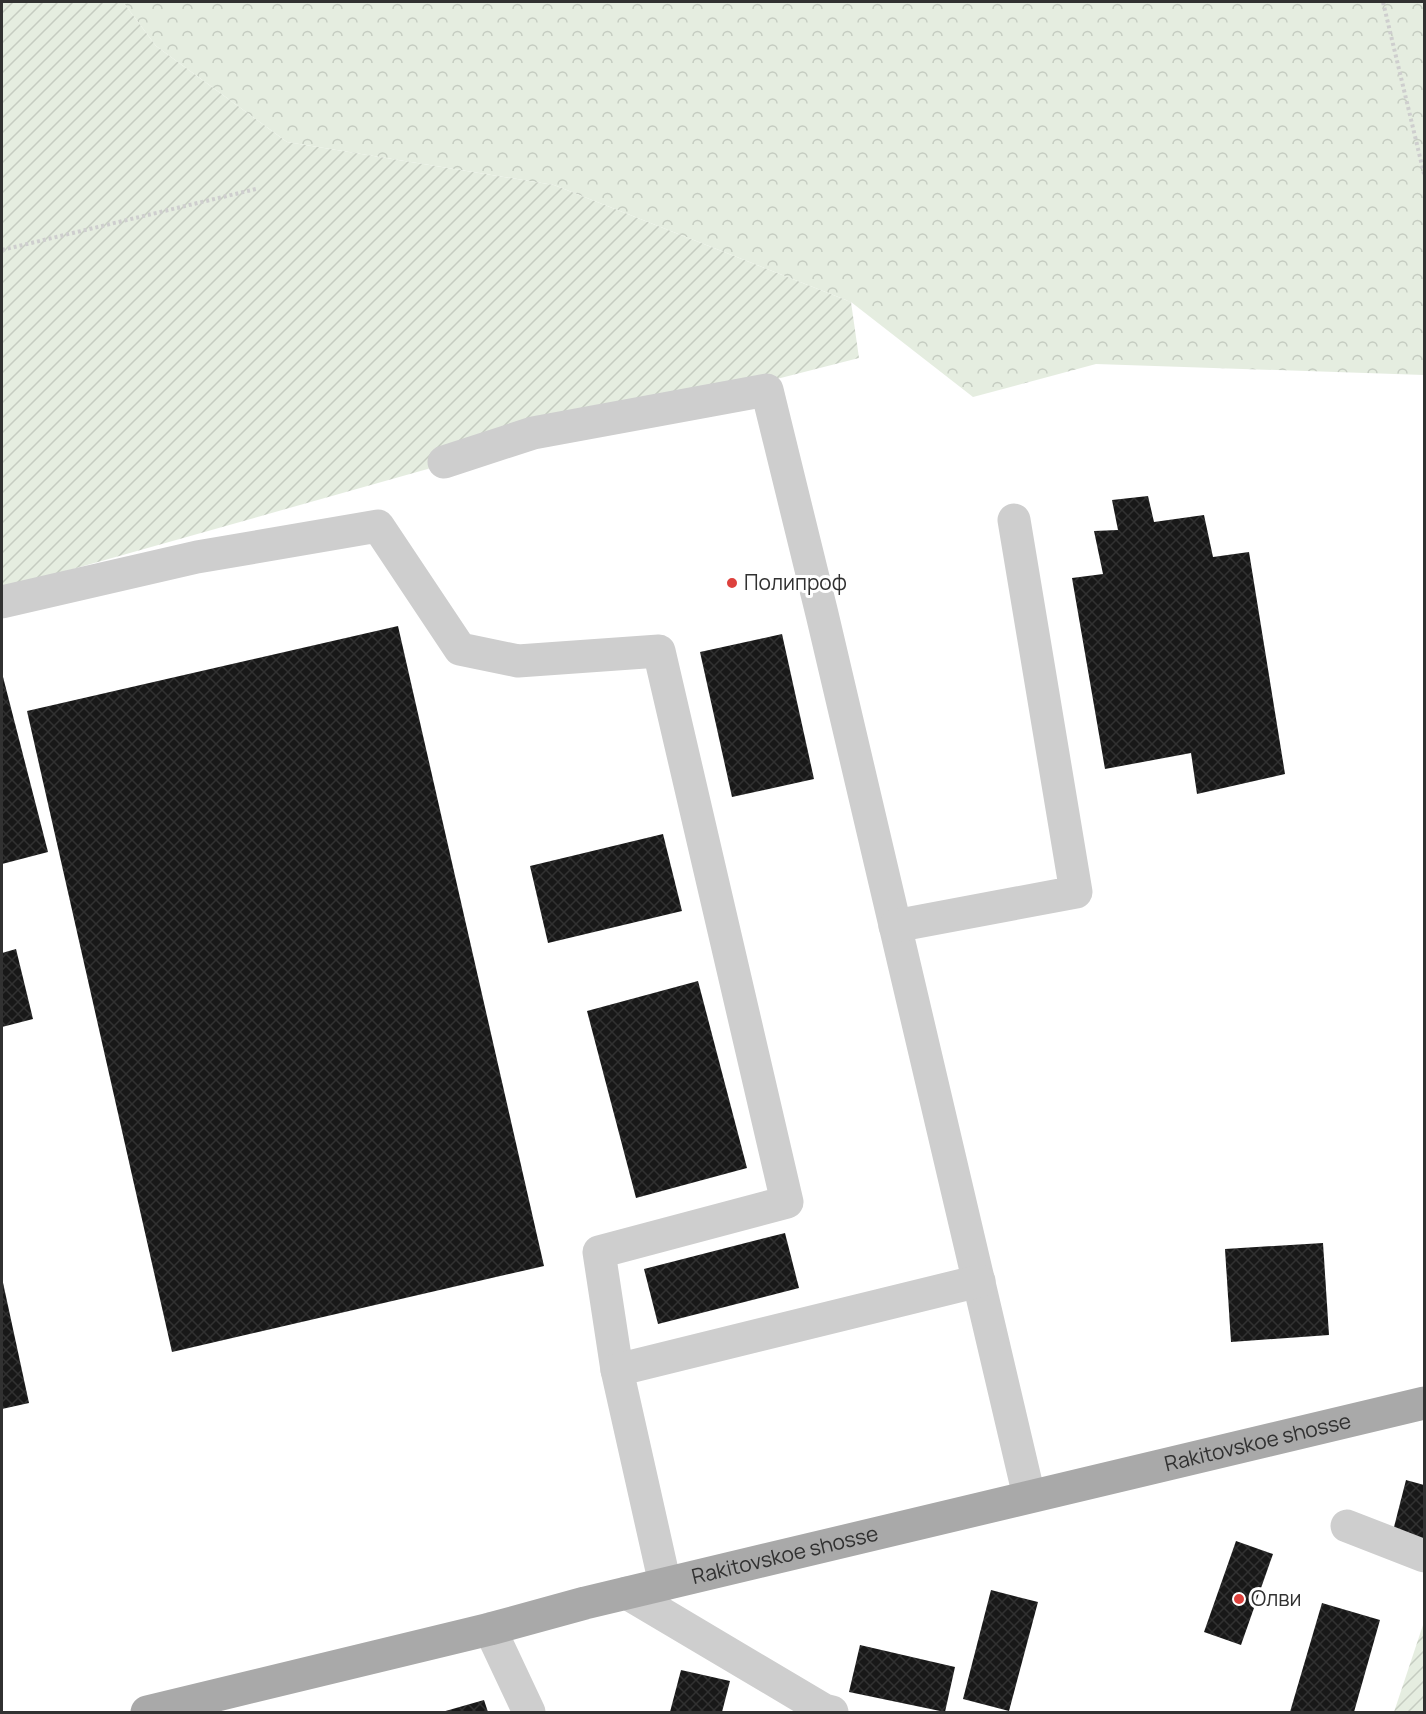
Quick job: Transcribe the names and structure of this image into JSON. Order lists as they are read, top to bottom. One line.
{"streets":{"main road":["Rakitovskoe shosse"]},"places":["Полипроф","Олви"]}
